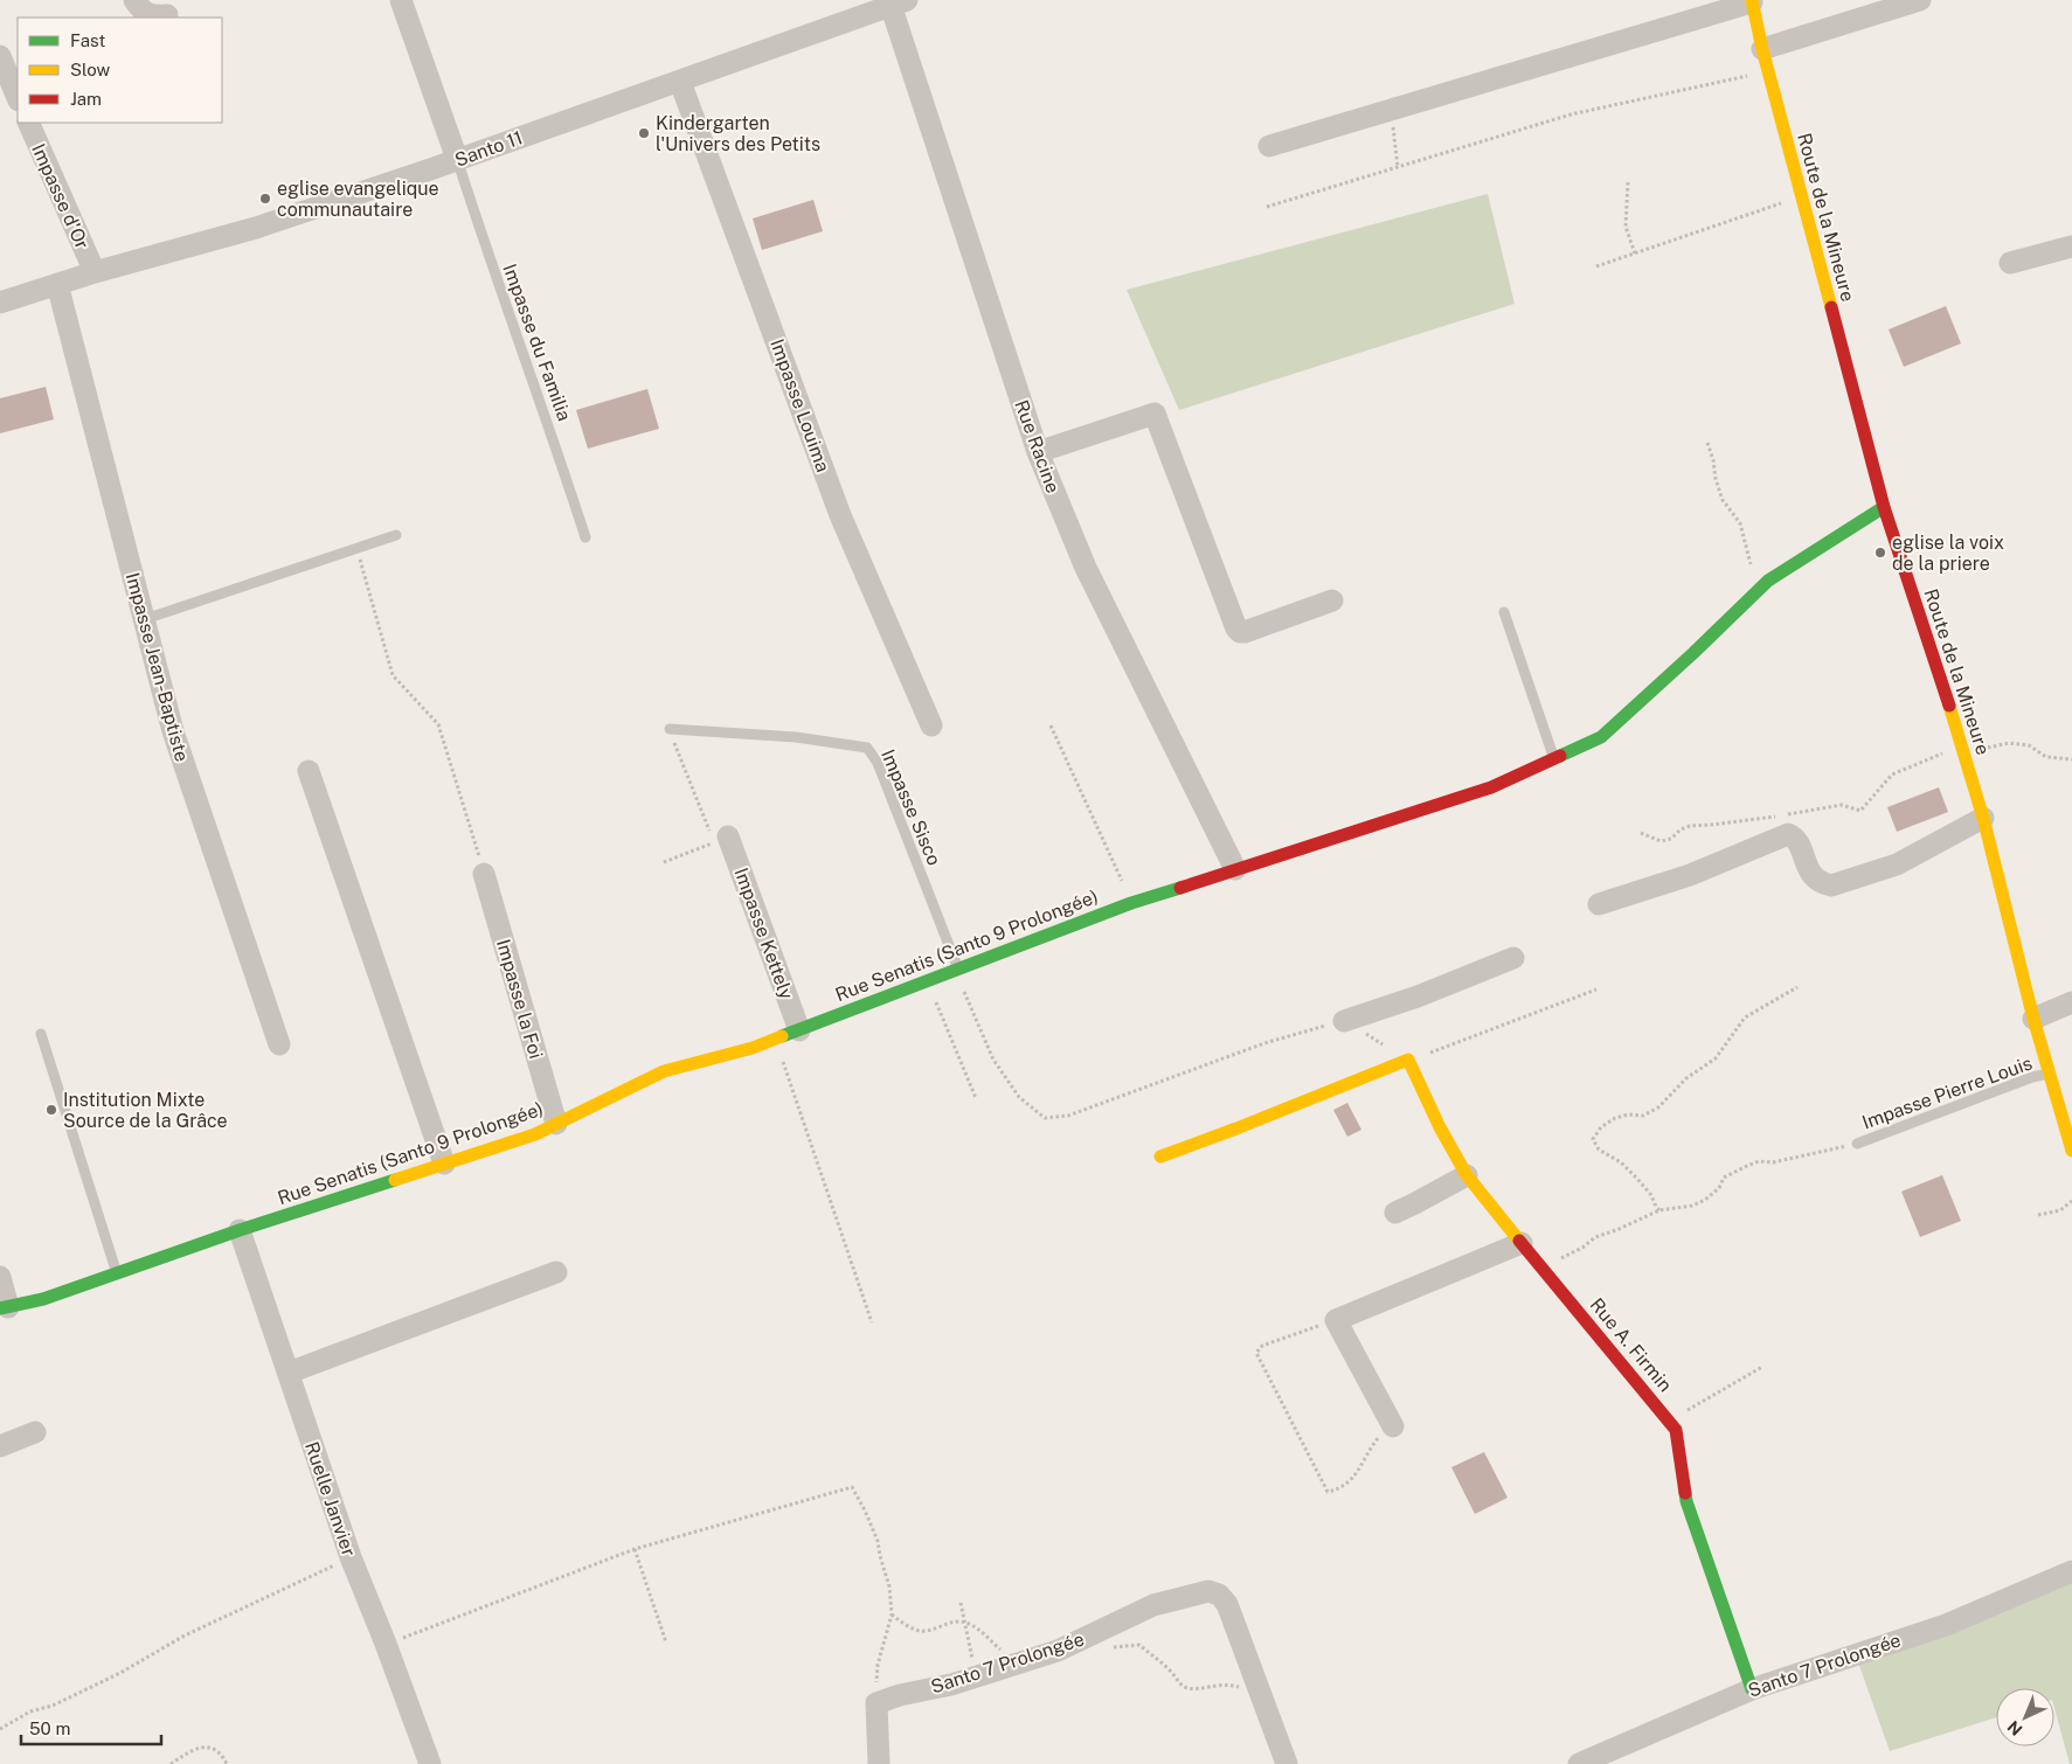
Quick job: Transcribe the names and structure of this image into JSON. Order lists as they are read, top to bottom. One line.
{"streets":{"street":["Santo 11","Impasse d'Or","Route de la Mineure","Impasse Louima","Rue Racine","Impasse Jean-Baptiste","Impasse Kettely","Rue Senatis (Santo 9 Prolongée)","Impasse la Foi","Rue A. Firmin","Ruelle Janvier","Santo 7 Prolongée"],"lane":["Impasse du Familia","Impasse Sisco","Impasse Pierre Louis"]},"crossings":[["Santo 11","Impasse d'Or"],["Santo 11","Impasse du Familia"],["Santo 11","Impasse Louima"],["Santo 11","Rue Racine"],["Santo 11","Impasse Jean-Baptiste"],["Route de la Mineure","Rue Senatis (Santo 9 Prolongée)"],["Route de la Mineure","Impasse Pierre Louis"],["Rue Racine","Rue Senatis (Santo 9 Prolongée)"],["Impasse Sisco","Rue Senatis (Santo 9 Prolongée)"],["Impasse Kettely","Rue Senatis (Santo 9 Prolongée)"],["Rue Senatis (Santo 9 Prolongée)","Impasse la Foi"],["Rue Senatis (Santo 9 Prolongée)","Ruelle Janvier"],["Rue A. Firmin","Santo 7 Prolongée"]],"places":["Kindergarten l'Univers des Petits","eglise evangelique communautaire","eglise la voix de la priere","Institution Mixte Source de la Grâce"],"legend":["Fast","Slow","Jam"],"scale_bar":"50 m","north":"bottom left"}
